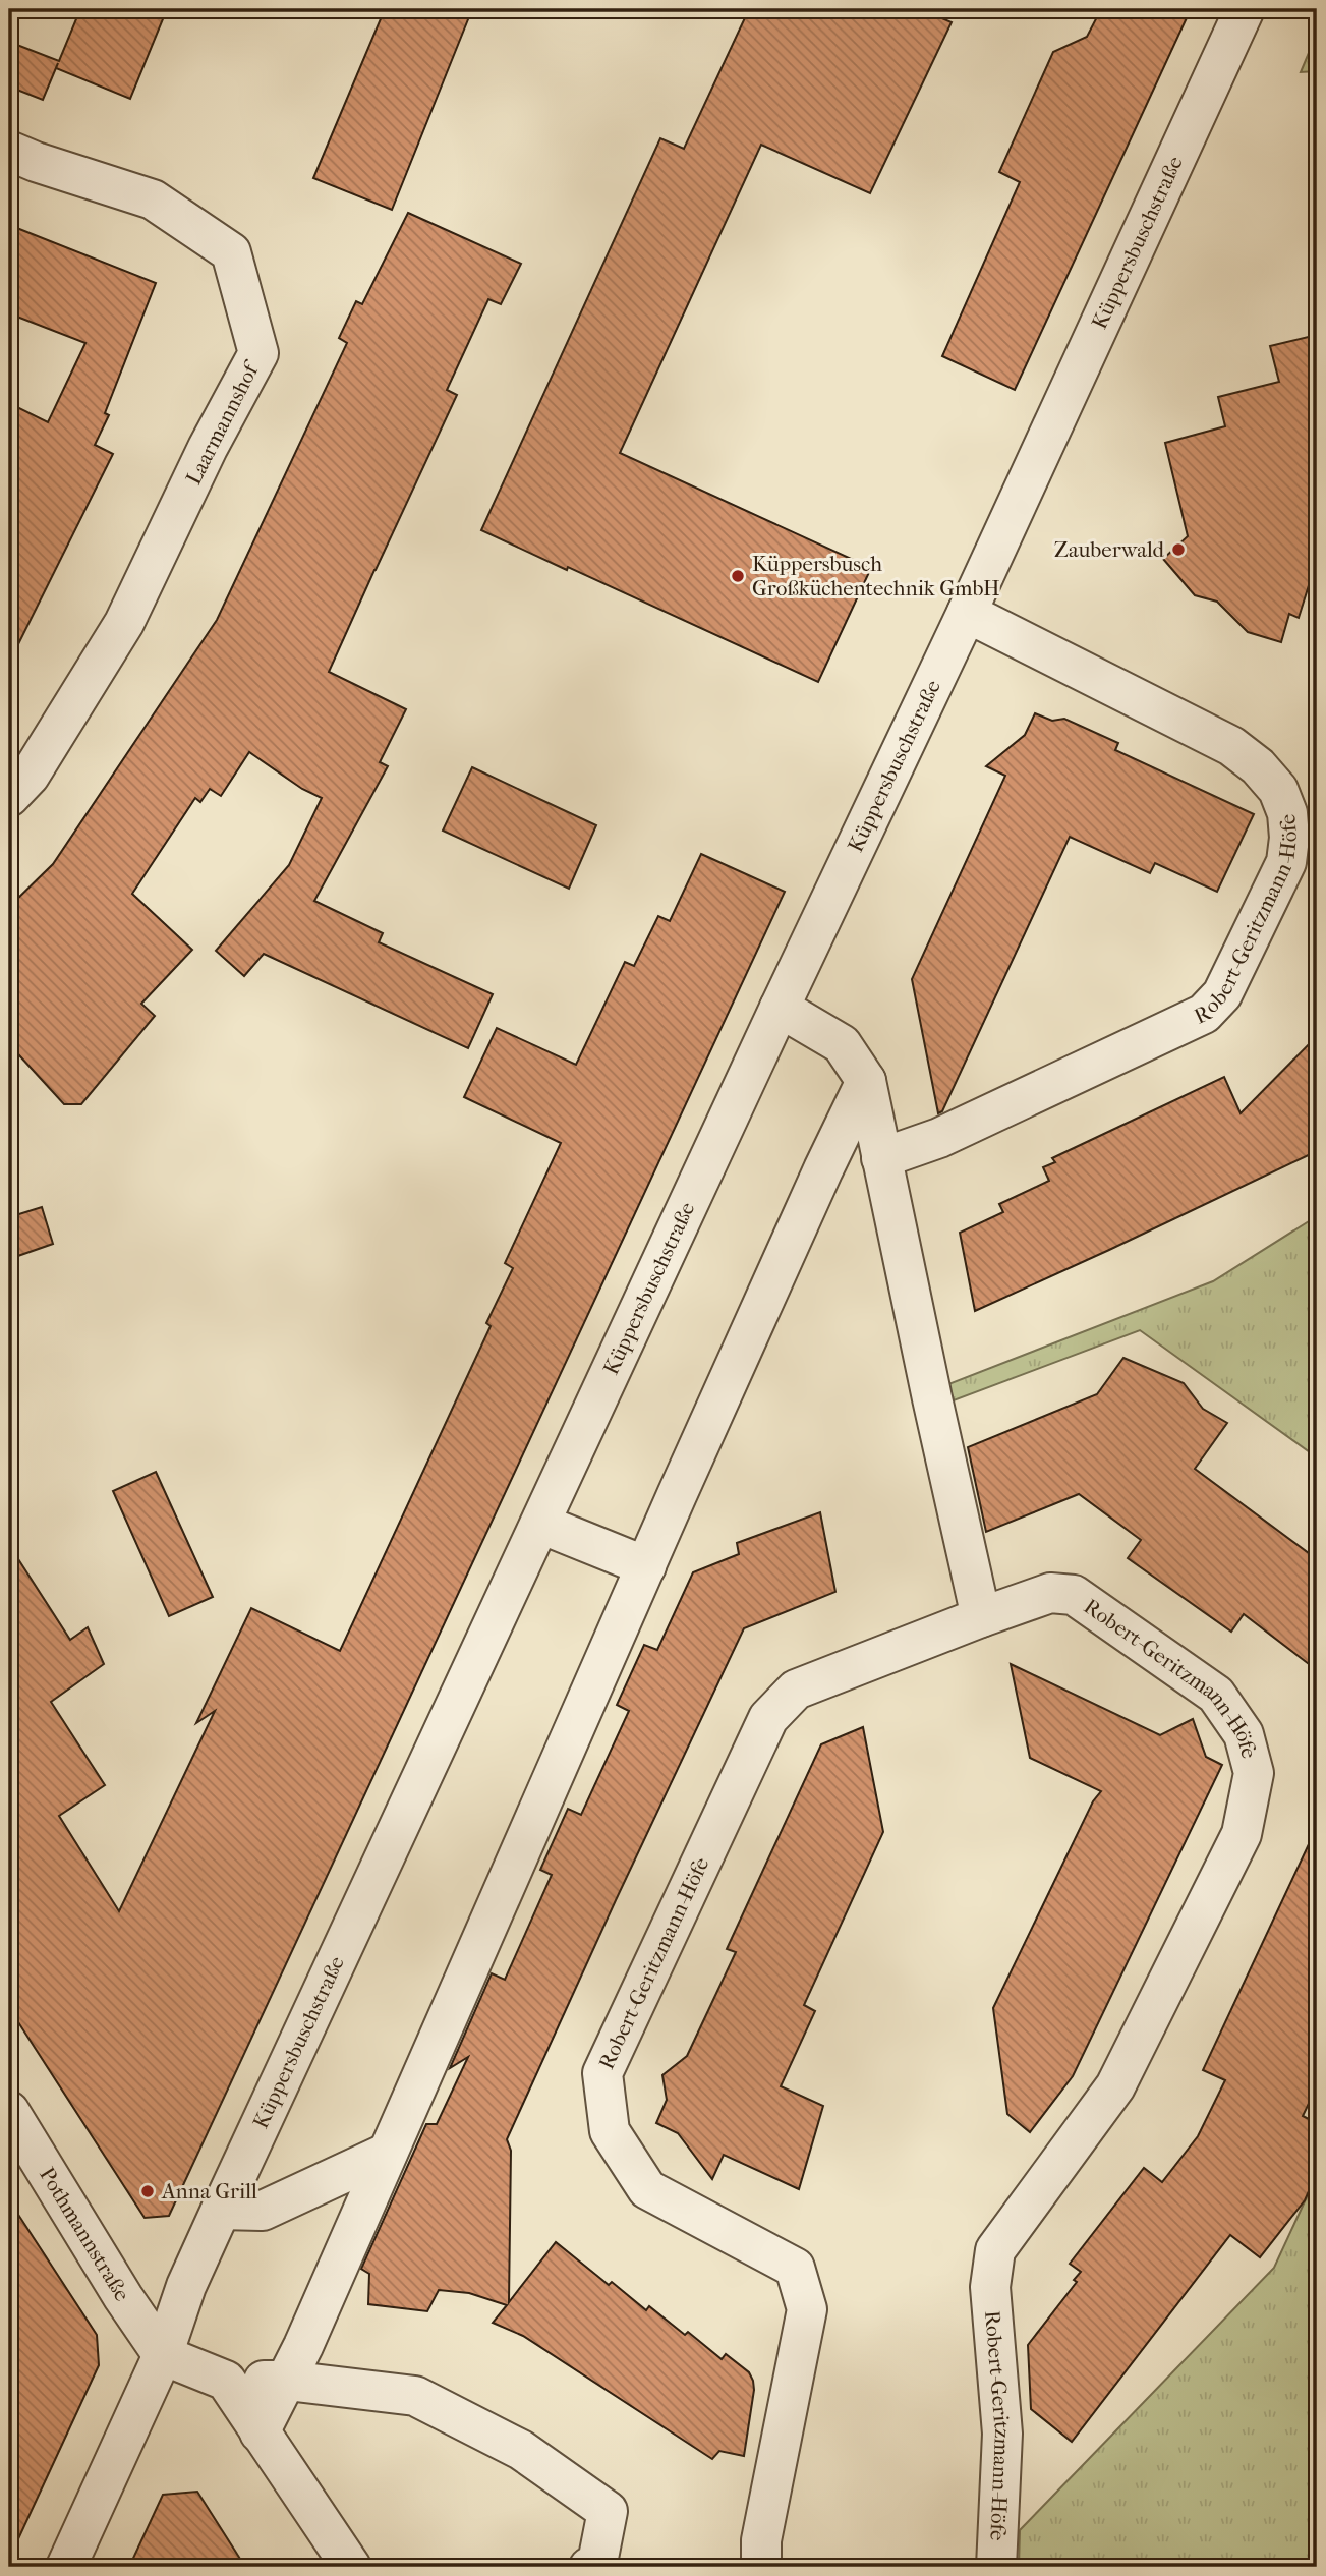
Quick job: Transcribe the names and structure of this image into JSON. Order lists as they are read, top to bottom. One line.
{"streets":{"street":["Küppersbuschstraße","Laarmannshof","Robert-Geritzmann-Höfe","Pothmannstraße"]},"crossings":[["Küppersbuschstraße","Robert-Geritzmann-Höfe"],["Küppersbuschstraße","Pothmannstraße"]],"places":["Zauberwald","Küppersbusch Großküchentechnik GmbH","Anna Grill"]}
